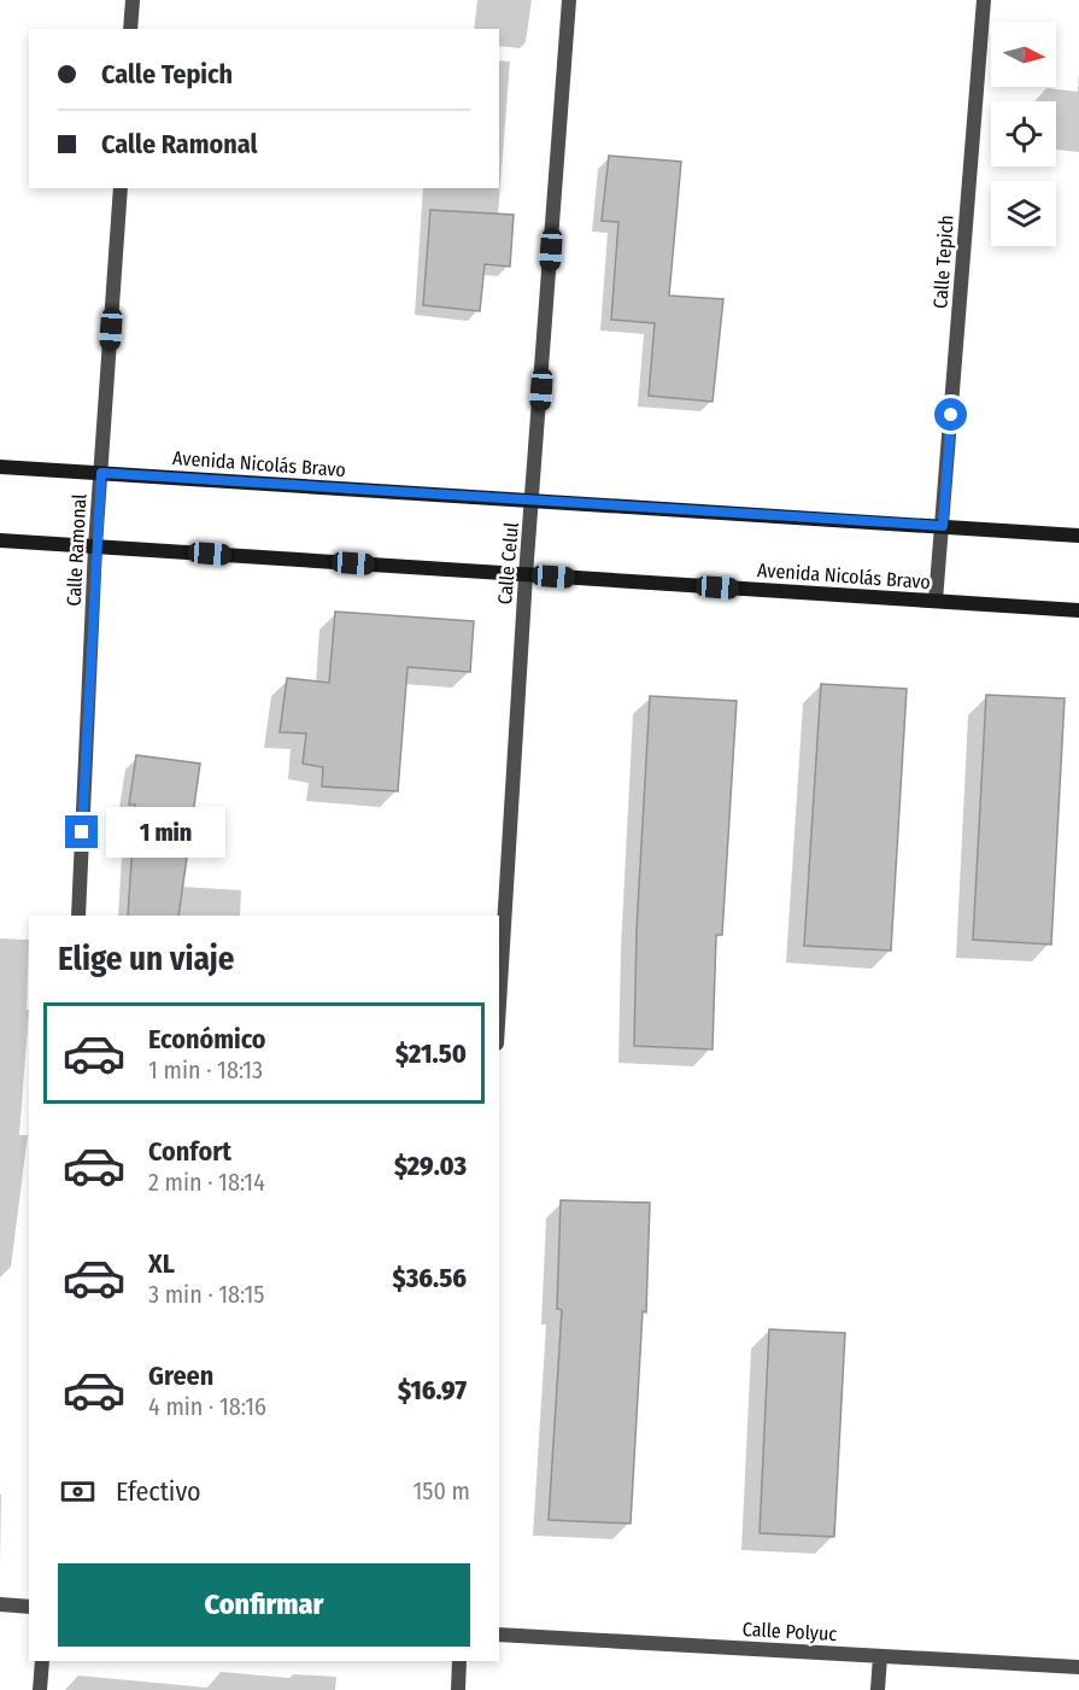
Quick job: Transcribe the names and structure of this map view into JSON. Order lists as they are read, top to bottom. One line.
{"streets":{"main road":["Avenida Nicolás Bravo"],"street":["Calle Tepich","Calle Ramonal","Calle Celul","Calle Polyuc"]},"crossings":[["Calle Tepich","Avenida Nicolás Bravo"],["Avenida Nicolás Bravo","Calle Ramonal"],["Avenida Nicolás Bravo","Calle Celul"]],"north":"right","page":{"banner":["Calle Tepich","Calle Ramonal"],"bubble":"1 min","heading":"Elige un viaje","list":[{"name":"Económico","note":"1 min · 18:13","value":"$21.50"},{"name":"Confort","note":"2 min · 18:14","value":"$29.03"},{"name":"XL","note":"3 min · 18:15","value":"$36.56"},{"name":"Green","note":"4 min · 18:16","value":"$16.97"}],"pay":["Efectivo","150 m"],"buttons":"Confirmar"}}
